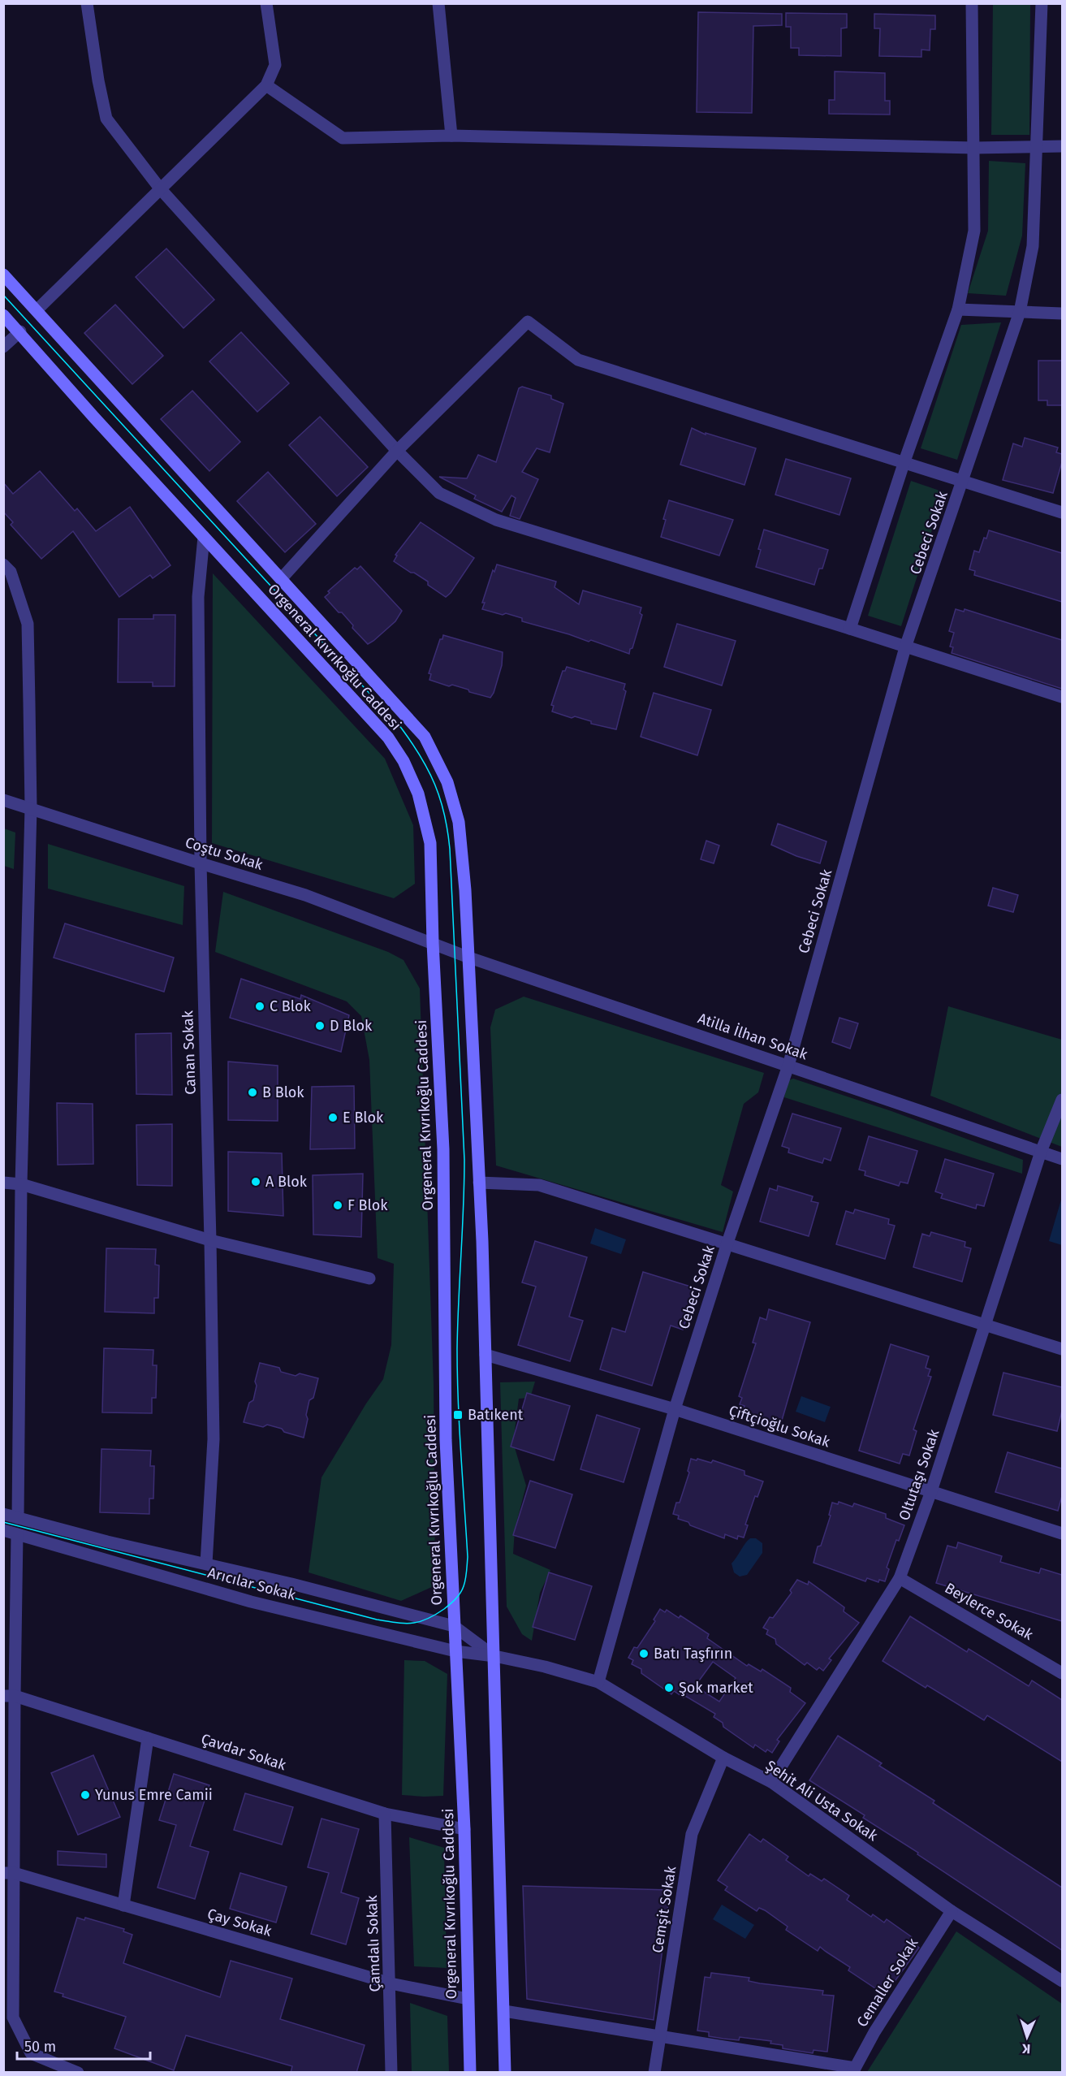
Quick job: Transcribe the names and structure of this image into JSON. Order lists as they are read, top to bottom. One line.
{"streets":{"main road":["Orgeneral Kıvrıkoğlu Caddesi"],"street":["Cebeci Sokak","Coştu Sokak","Atilla İlhan Sokak","Canan Sokak","Çiftçioğlu Sokak","Oltutaşı Sokak","Arıcılar Sokak","Beylerce Sokak","Çavdar Sokak","Şehit Ali Usta Sokak","Cemşit Sokak","Çay Sokak","Çamdalı Sokak","Cemaller Sokak"]},"crossings":[["Cebeci Sokak","Atilla İlhan Sokak"],["Cebeci Sokak","Çiftçioğlu Sokak"],["Cebeci Sokak","Şehit Ali Usta Sokak"],["Orgeneral Kıvrıkoğlu Caddesi","Coştu Sokak"],["Orgeneral Kıvrıkoğlu Caddesi","Atilla İlhan Sokak"],["Orgeneral Kıvrıkoğlu Caddesi","Canan Sokak"],["Orgeneral Kıvrıkoğlu Caddesi","Arıcılar Sokak"],["Orgeneral Kıvrıkoğlu Caddesi","Çavdar Sokak"],["Orgeneral Kıvrıkoğlu Caddesi","Çay Sokak"],["Coştu Sokak","Atilla İlhan Sokak"],["Coştu Sokak","Canan Sokak"],["Atilla İlhan Sokak","Oltutaşı Sokak"],["Çiftçioğlu Sokak","Oltutaşı Sokak"],["Oltutaşı Sokak","Beylerce Sokak"],["Oltutaşı Sokak","Şehit Ali Usta Sokak"],["Arıcılar Sokak","Şehit Ali Usta Sokak"],["Çavdar Sokak","Çamdalı Sokak"],["Şehit Ali Usta Sokak","Cemşit Sokak"],["Şehit Ali Usta Sokak","Cemaller Sokak"],["Çay Sokak","Çamdalı Sokak"]],"places":{"other":["C Blok","D Blok","B Blok","E Blok","A Blok","F Blok","Batı Taşfırın","Şok market","Yunus Emre Camii"],"transit":["Batıkent"]},"scale_bar":"50 m","north":"bottom"}
